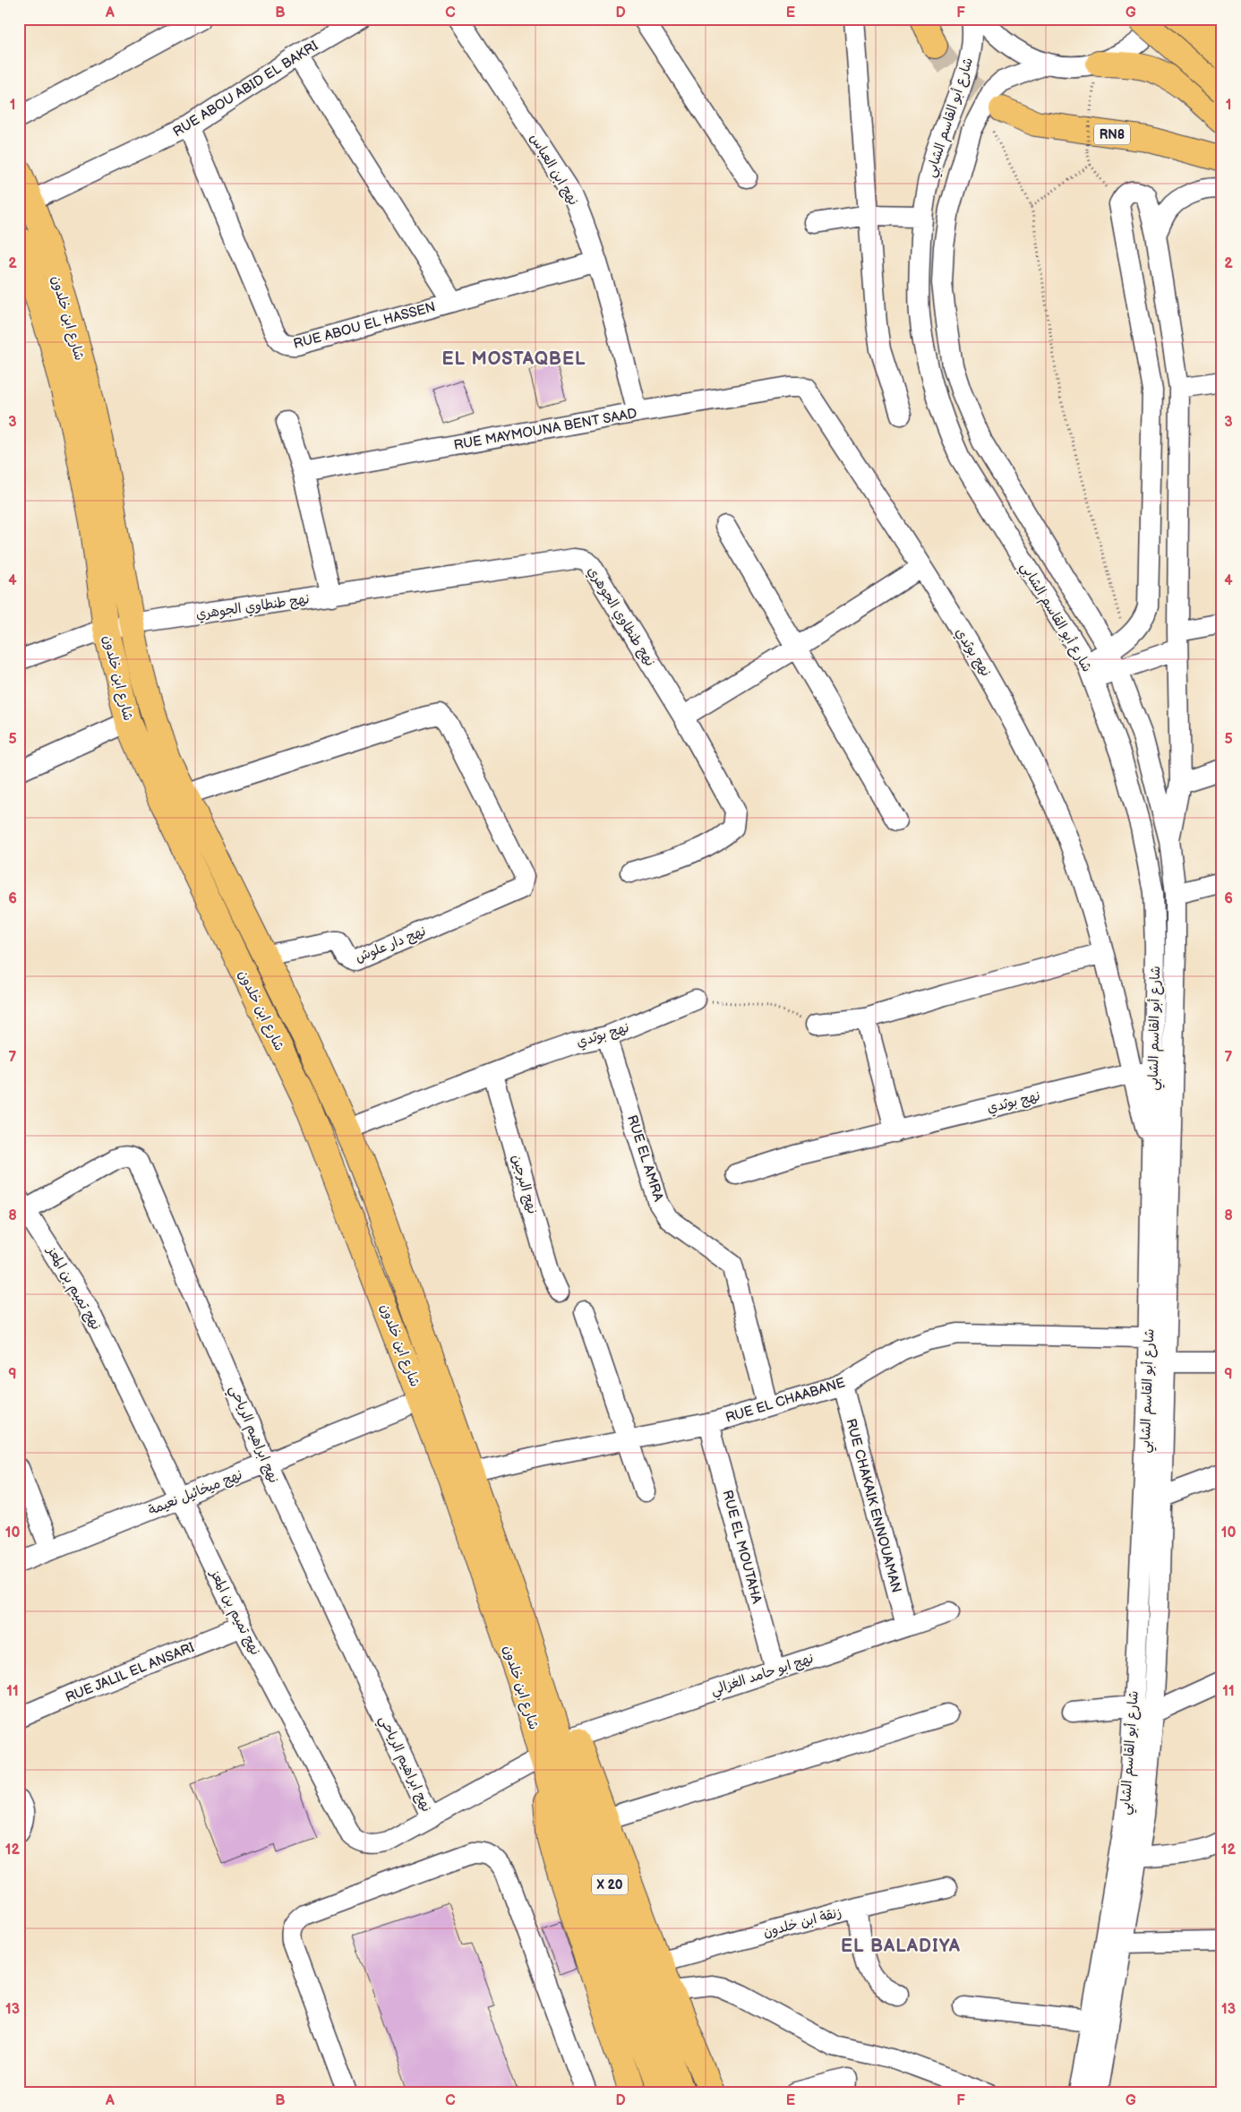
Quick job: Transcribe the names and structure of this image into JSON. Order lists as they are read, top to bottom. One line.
{"streets":{"highway":["RN8","شارع ابن خلدون","X 20"],"street":["RUE ABOU ABID EL BAKRI","شارع أبو القاسم الشابي","نهج ابن العباس","RUE ABOU EL HASSEN","RUE MAYMOUNA BENT SAAD","نهج طنطاوي الجوهري","نهج بوثدي","نهج دار علوش","RUE EL AMRA","نهج البرجين","نهج تميم بن المعز","RUE EL CHAABANE","نهج ابراهيم الرياحي","نهج ميخائيل نعيمة","RUE CHAKAIK ENNOUAMAN","RUE EL MOUTAHA","RUE JALIL EL ANSARI","نهج ابو حامد الغزالي","زنقة ابن خلدون"]},"crossings":[["RUE ABOU ABID EL BAKRI","شارع ابن خلدون"],["RUE ABOU ABID EL BAKRI","RUE ABOU EL HASSEN"],["شارع أبو القاسم الشابي","نهج بوثدي"],["شارع أبو القاسم الشابي","RUE EL CHAABANE"],["نهج ابن العباس","RUE ABOU EL HASSEN"],["نهج ابن العباس","RUE MAYMOUNA BENT SAAD"],["شارع ابن خلدون","نهج طنطاوي الجوهري"],["شارع ابن خلدون","نهج بوثدي"],["شارع ابن خلدون","نهج دار علوش"],["شارع ابن خلدون","نهج تميم بن المعز"],["شارع ابن خلدون","RUE EL CHAABANE"],["شارع ابن خلدون","نهج ميخائيل نعيمة"],["شارع ابن خلدون","X 20"],["RUE MAYMOUNA BENT SAAD","نهج بوثدي"],["نهج بوثدي","RUE EL AMRA"],["نهج بوثدي","نهج البرجين"],["RUE EL AMRA","RUE EL CHAABANE"],["نهج تميم بن المعز","نهج ابراهيم الرياحي"],["نهج تميم بن المعز","نهج ميخائيل نعيمة"],["نهج تميم بن المعز","RUE JALIL EL ANSARI"],["نهج تميم بن المعز","X 20"],["RUE EL CHAABANE","RUE CHAKAIK ENNOUAMAN"],["RUE EL CHAABANE","RUE EL MOUTAHA"],["نهج ابراهيم الرياحي","نهج ميخائيل نعيمة"],["RUE CHAKAIK ENNOUAMAN","نهج ابو حامد الغزالي"],["RUE EL MOUTAHA","نهج ابو حامد الغزالي"]],"districts":["EL MOSTAQBEL","EL BALADIYA"],"grid":{"columns":["A","B","C","D","E","F","G"],"rows":["1","2","3","4","5","6","7","8","9","10","11","12","13"]}}
